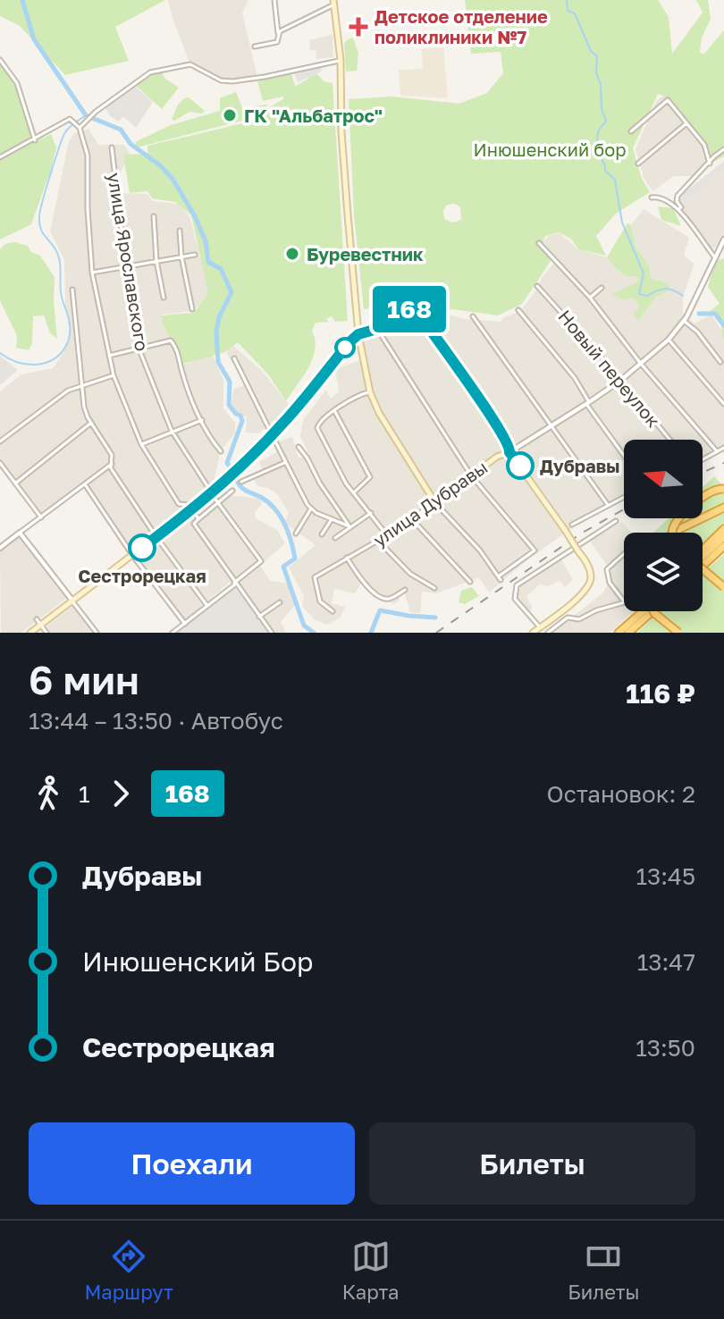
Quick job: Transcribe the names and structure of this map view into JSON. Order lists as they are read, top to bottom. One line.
{"streets":{"main road":["улица Дубравы"],"street":["улица Ярославского","Новый переулок"]},"crossings":[["Новый переулок","улица Дубравы"]],"parks":["Инюшенский бор"],"places":{"health":["Детское отделение поликлиники №7"],"other":["ГК \"Альбатрос\"","Буревестник","Дубравы","Сестрорецкая"]},"lines":["bus line 168"],"north":"left","page":{"on_map":"168","heading":["6 мин","13:44 – 13:50 · Автобус","116 ₽"],"legs":["1","168","Остановок: 2"],"list":[{"name":"Дубравы","value":"13:45"},{"name":"Инюшенский Бор","value":"13:47"},{"name":"Сестрорецкая","value":"13:50"}],"buttons":["Поехали","Билеты"],"tabs":["Маршрут","Карта","Билеты"]}}
